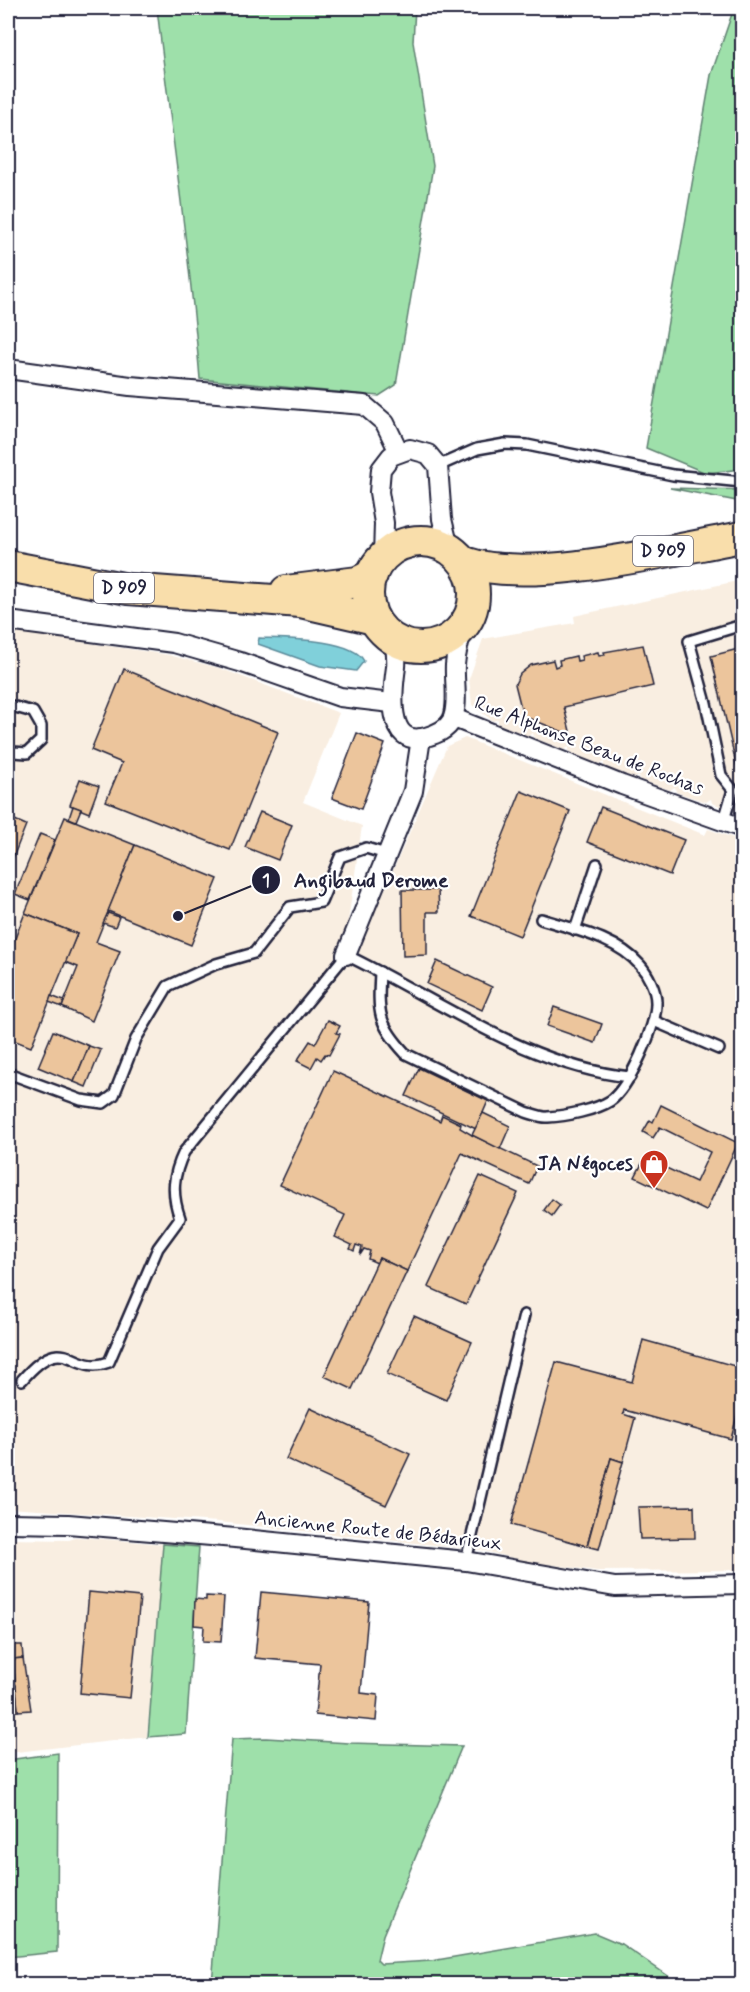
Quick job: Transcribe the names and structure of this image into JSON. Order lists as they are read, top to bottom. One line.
{"streets":{"main road":["D 909"],"street":["Rue Alphonse Beau de Rochas","Ancienne Route de Bédarieux"]},"crossings":[["D 909","Rue Alphonse Beau de Rochas"]],"places":{"other":["Angibaud Derome"],"shop":["JA Négoces"]}}
